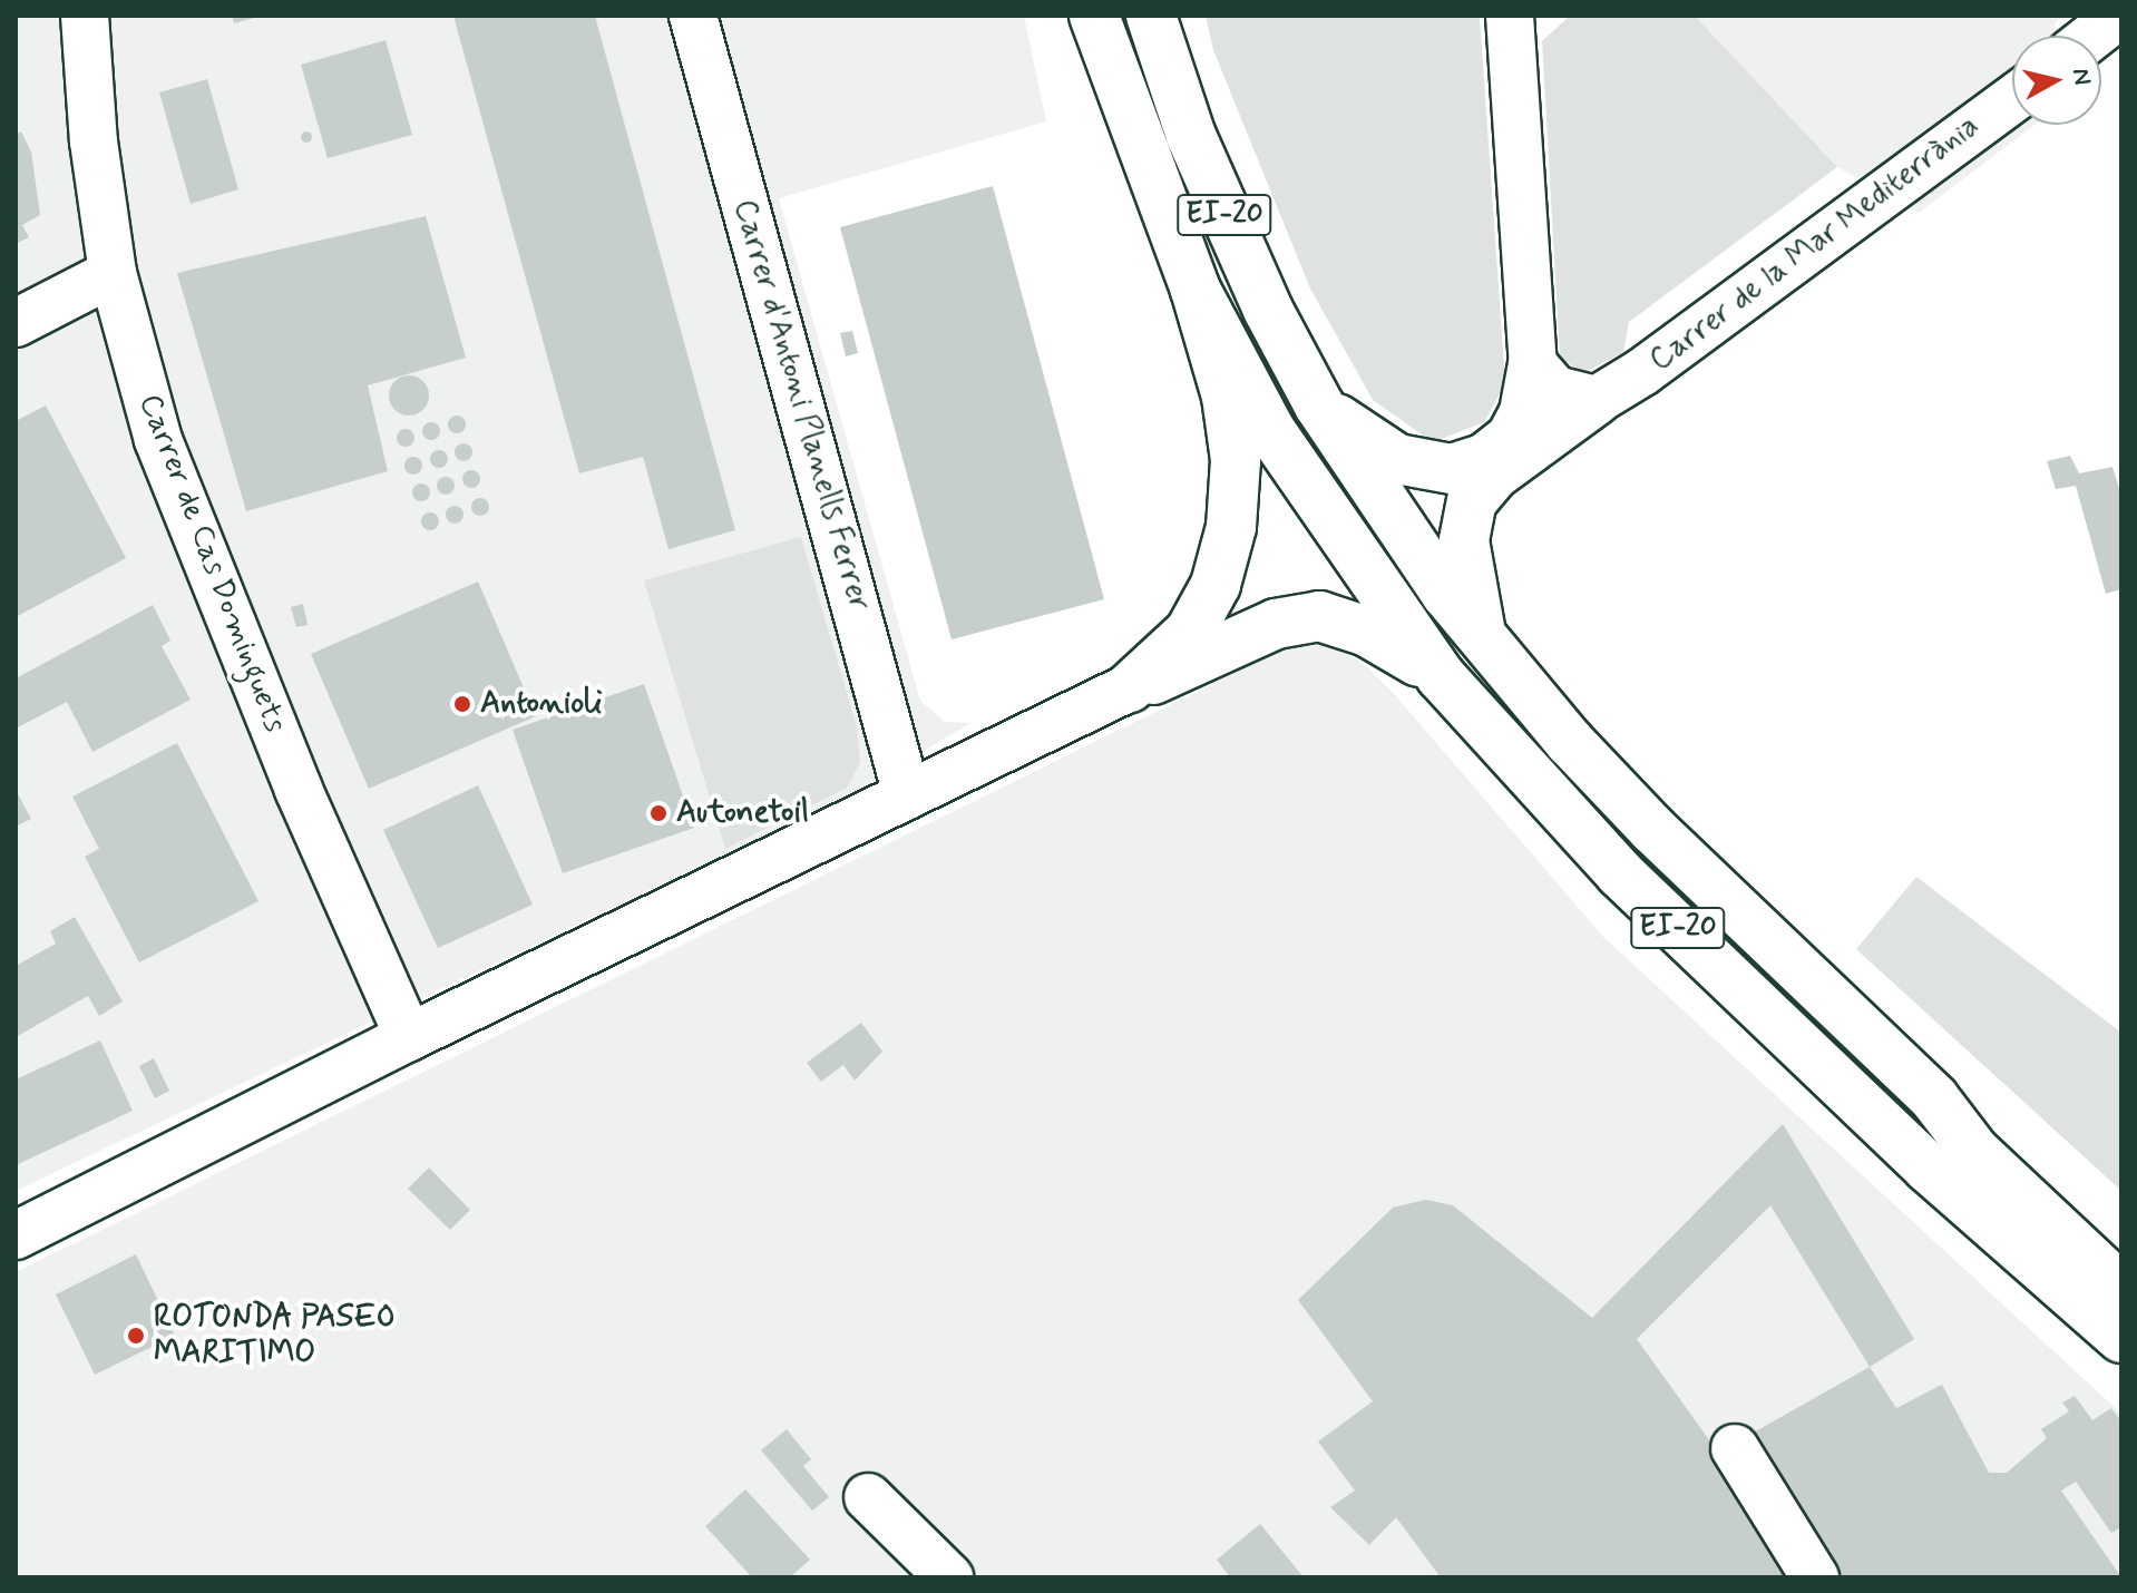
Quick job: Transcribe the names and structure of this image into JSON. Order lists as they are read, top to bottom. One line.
{"streets":{"highway":["EI-20"],"street":["Carrer de la Mar Mediterrània","Carrer d'Antoni Planells Ferrer","Carrer de Cas Dominguets"]},"places":["Antonioli","Autonetoil","ROTONDA PASEO MARITIMO"],"north":"right"}
